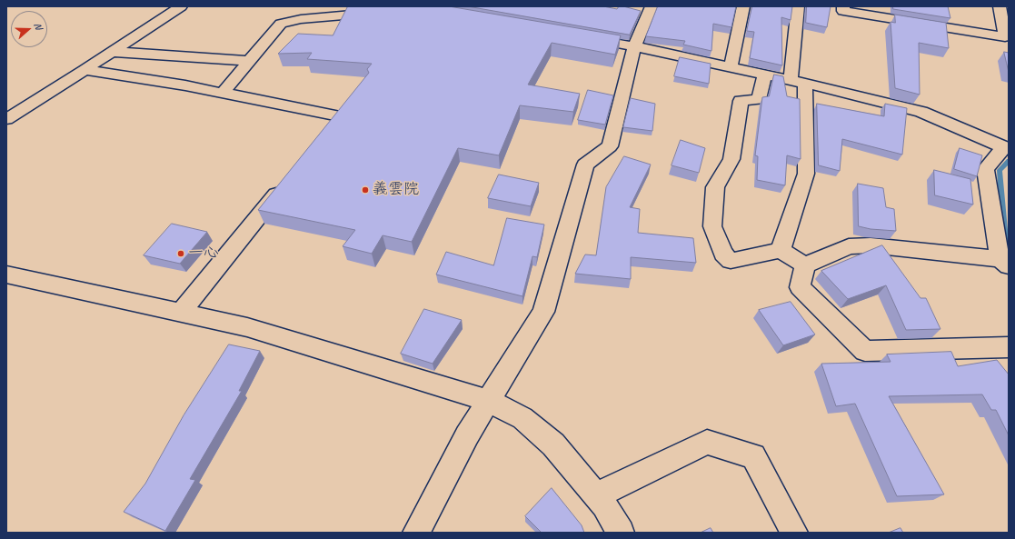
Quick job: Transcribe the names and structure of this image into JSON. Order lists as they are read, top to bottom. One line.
{"places":["義雲院","一心"],"north":"right"}
